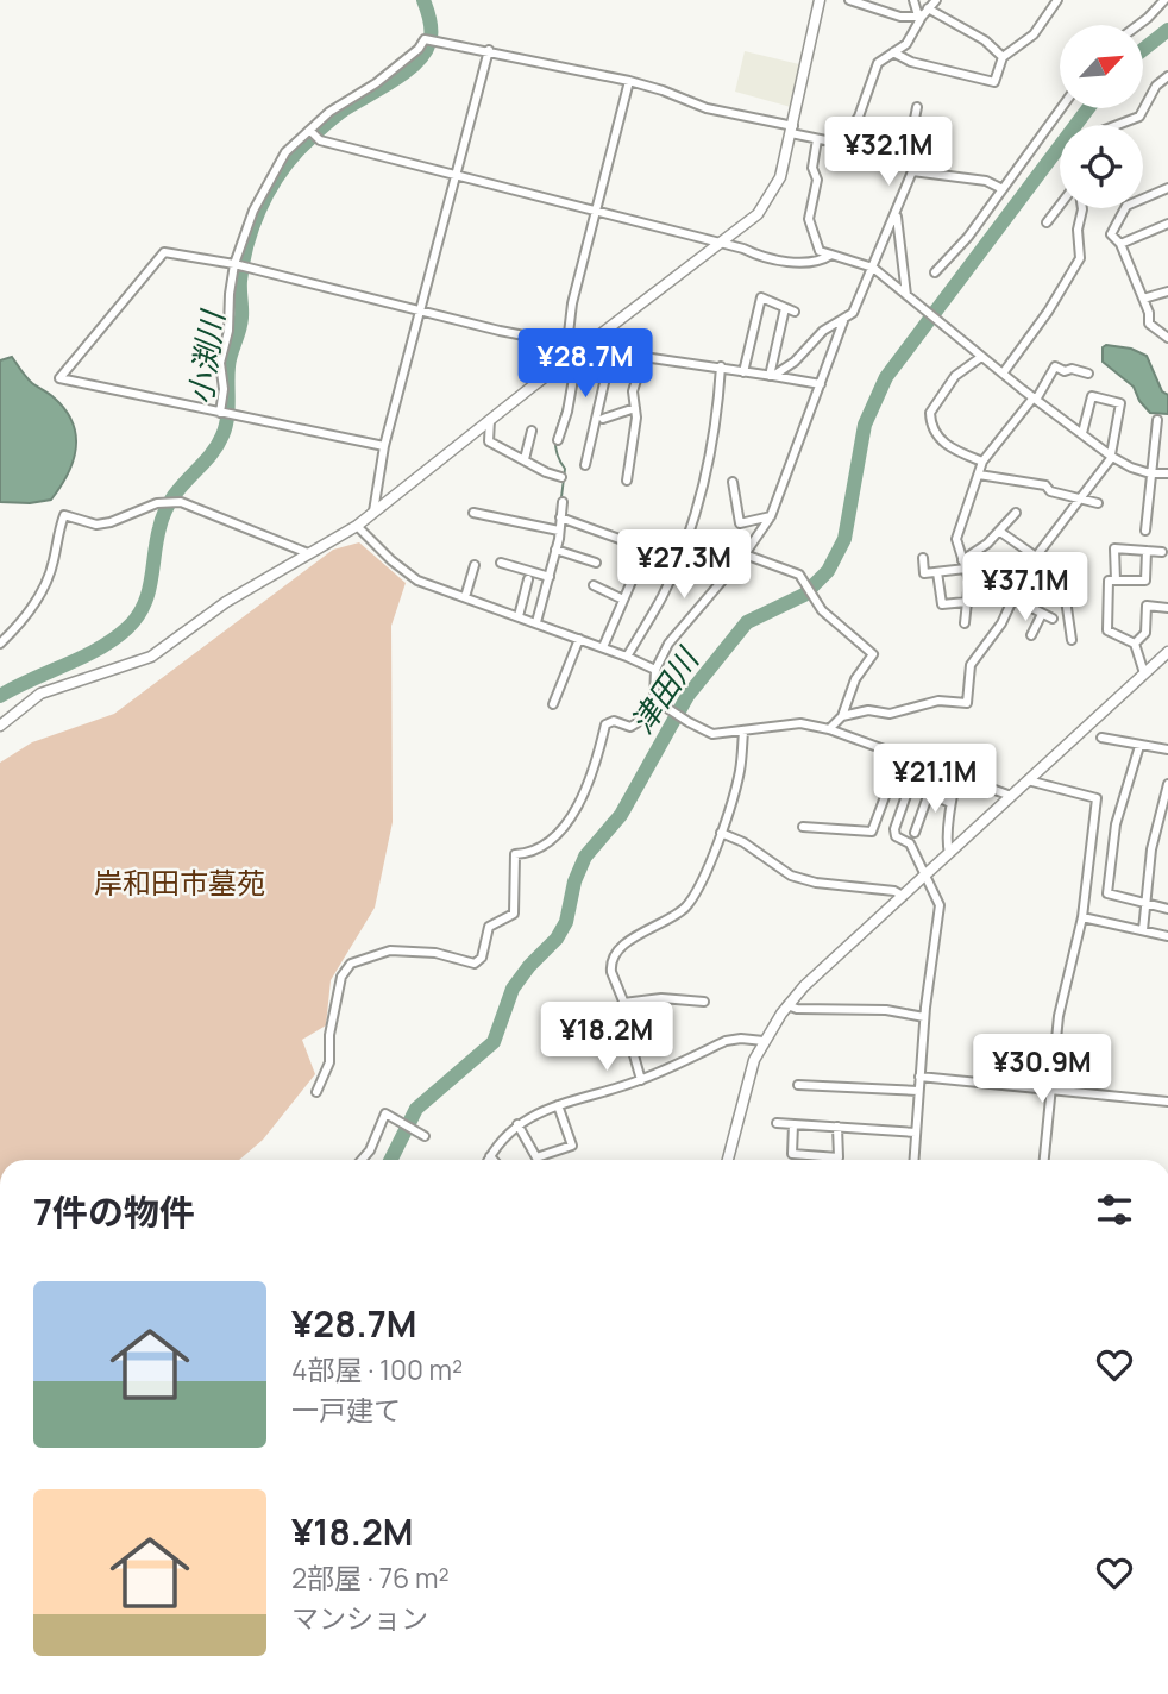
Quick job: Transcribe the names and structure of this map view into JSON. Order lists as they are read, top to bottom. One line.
{"water":["小渕川","津田川"],"parks":["岸和田市墓苑"],"north":"top right","page":{"price":["¥32.1M","¥28.7M","¥27.3M","¥37.1M","¥21.1M","¥18.2M","¥30.9M"],"heading":"7件の物件","list":[{"name":"¥28.7M","note":"4部屋 · 100 m² · 一戸建て"},{"name":"¥18.2M","note":"2部屋 · 76 m² · マンション"}]}}
